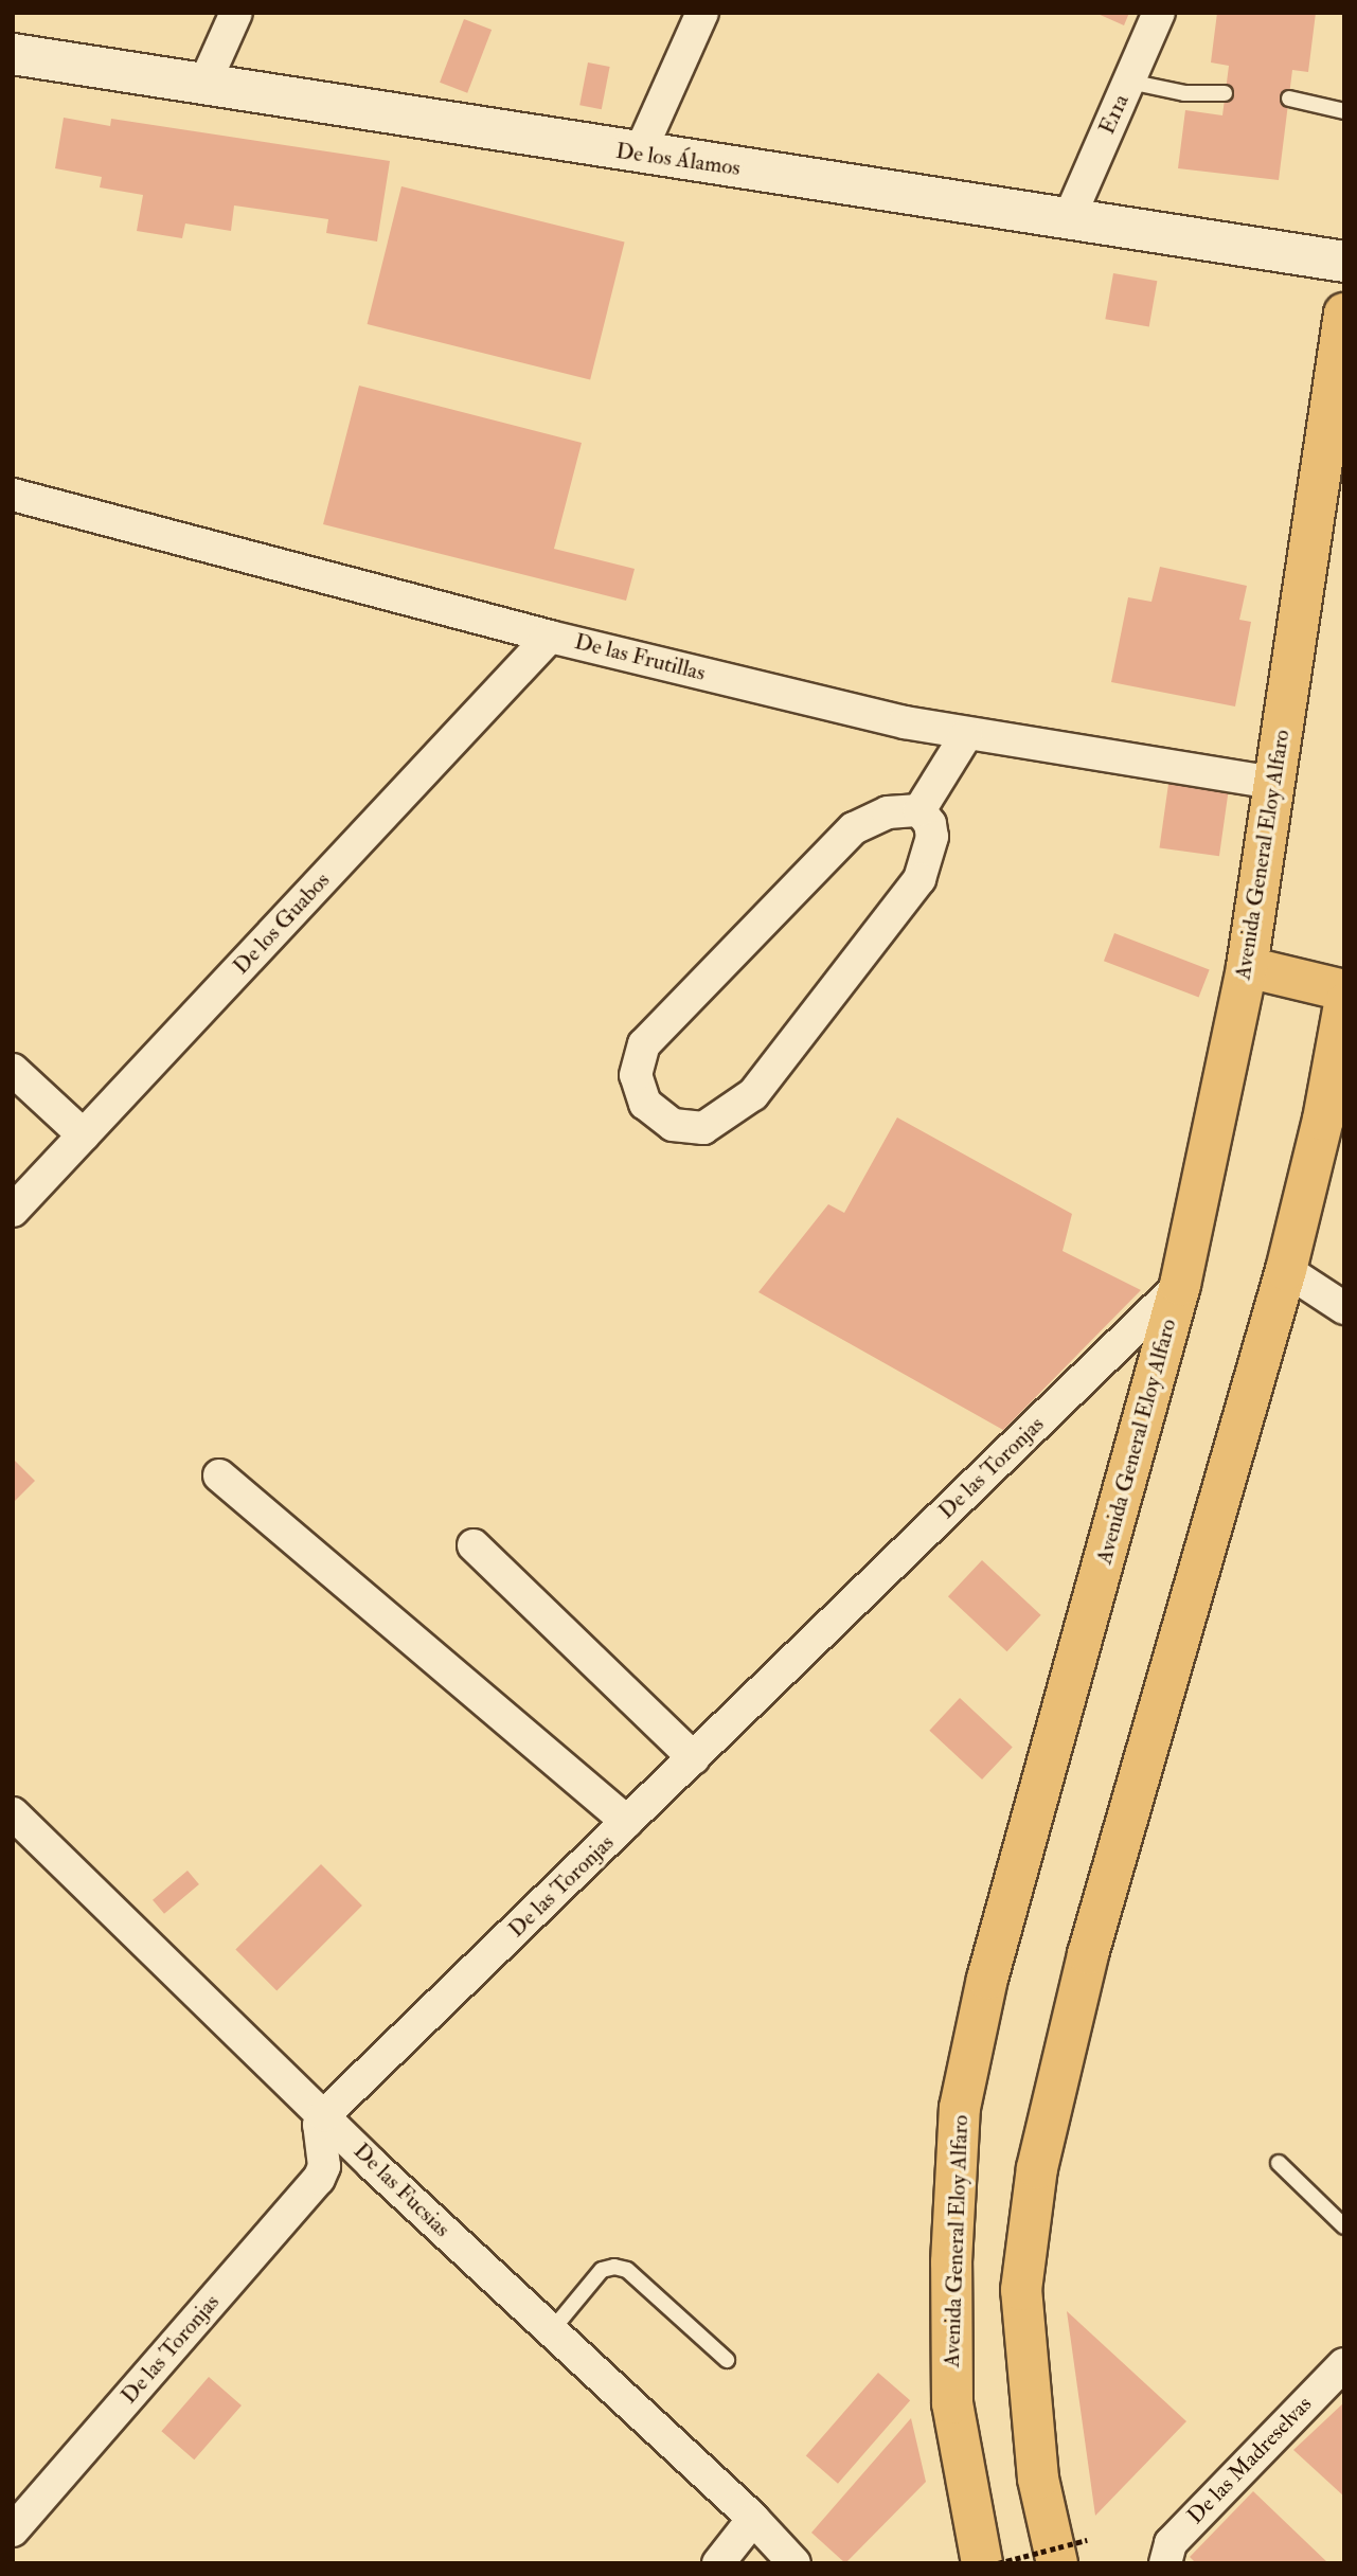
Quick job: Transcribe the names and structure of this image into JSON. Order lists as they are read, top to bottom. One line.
{"streets":{"main road":["Avenida General Eloy Alfaro"],"street":["E11a","De los Álamos","De las Frutillas","De los Guabos","De las Toronjas","De las Fucsias","De las Madreselvas"]},"crossings":[["E11a","De los Álamos"],["De las Frutillas","Avenida General Eloy Alfaro"],["De las Frutillas","De los Guabos"],["Avenida General Eloy Alfaro","De las Toronjas"],["De las Toronjas","De las Fucsias"]]}
